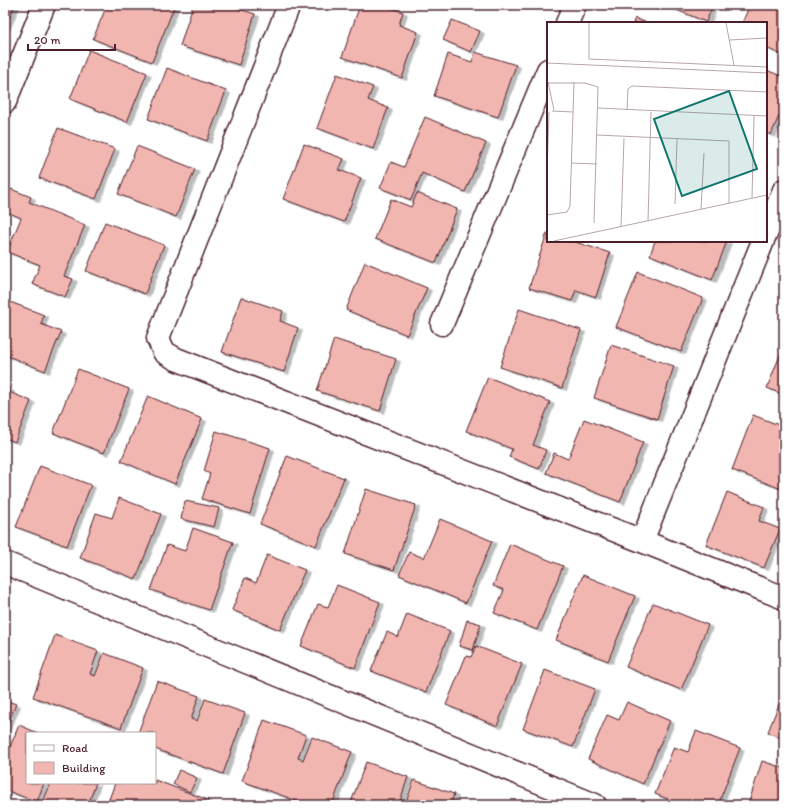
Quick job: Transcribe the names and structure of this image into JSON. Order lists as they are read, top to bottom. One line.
{"legend":["Road","Building"],"scale_bar":"20 m"}
